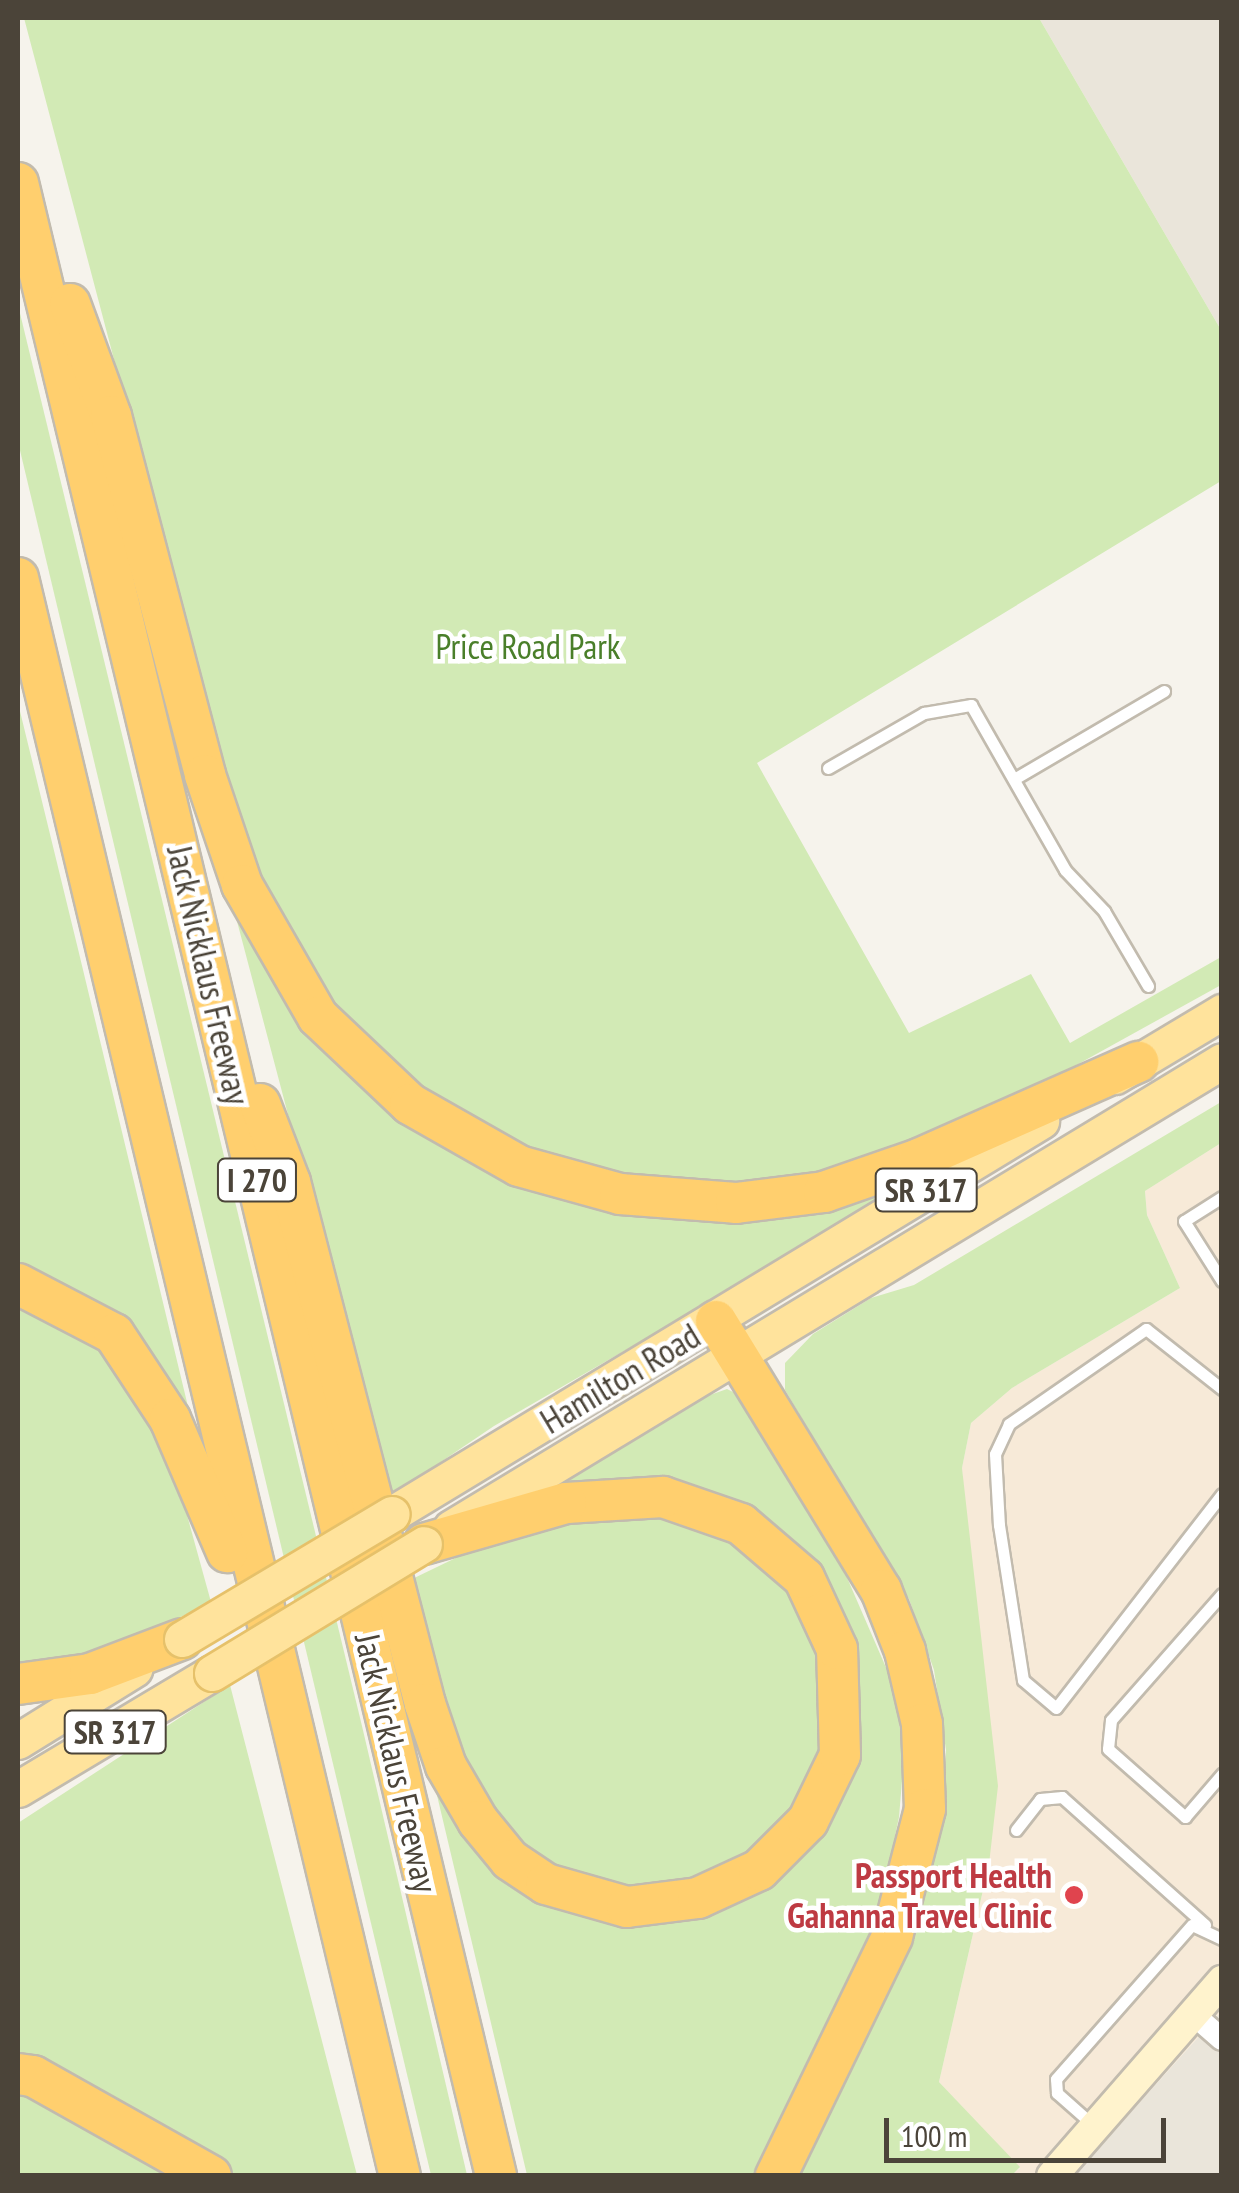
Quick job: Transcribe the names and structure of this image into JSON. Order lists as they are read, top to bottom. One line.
{"streets":{"highway":["Jack Nicklaus Freeway","I 270"],"main road":["SR 317","Hamilton Road"]},"parks":["Price Road Park"],"places":["Passport Health Gahanna Travel Clinic"],"scale_bar":"100 m"}
